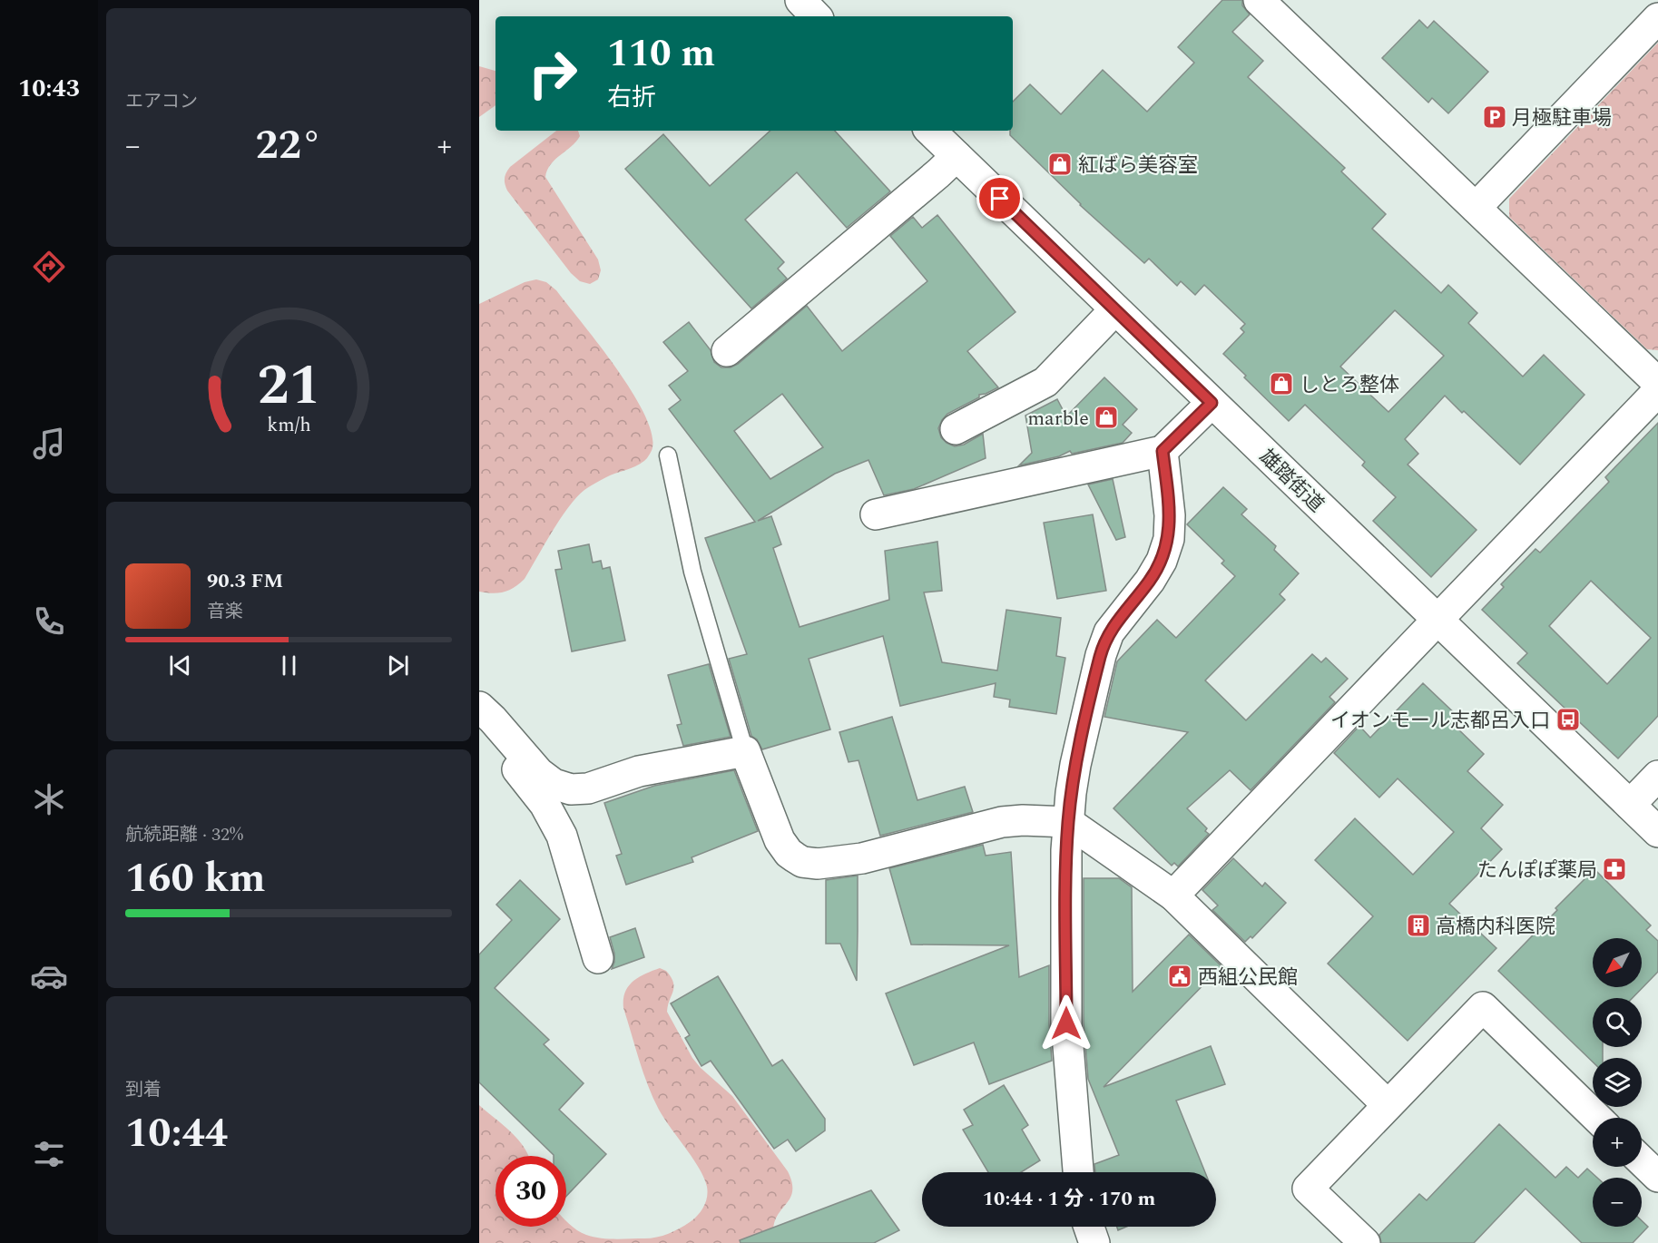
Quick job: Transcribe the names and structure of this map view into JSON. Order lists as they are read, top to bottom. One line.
{"streets":{"street":["雄踏街道"]},"places":{"parking":["月極駐車場"],"shop":["紅ばら美容室","しとろ整体","marble"],"bus stop":["イオンモール志都呂入口"],"pharmacy":["たんぽぽ薬局"],"building":["高橋内科医院"],"public building":["西組公民館"]},"north":"bottom left","page":{"tabs":"10:43","tile":["エアコン",["航続距離 · 32%","160 km"],["到着","10:44"]],"turn":["110 m","右折"],"heat":["−","22°","+"],"song":["90.3 FM","音楽"],"map_buttons":["+","−"],"limit":"30","trip":"10:44 · 1 分 · 170 m","gauge":["21","km/h"]}}
